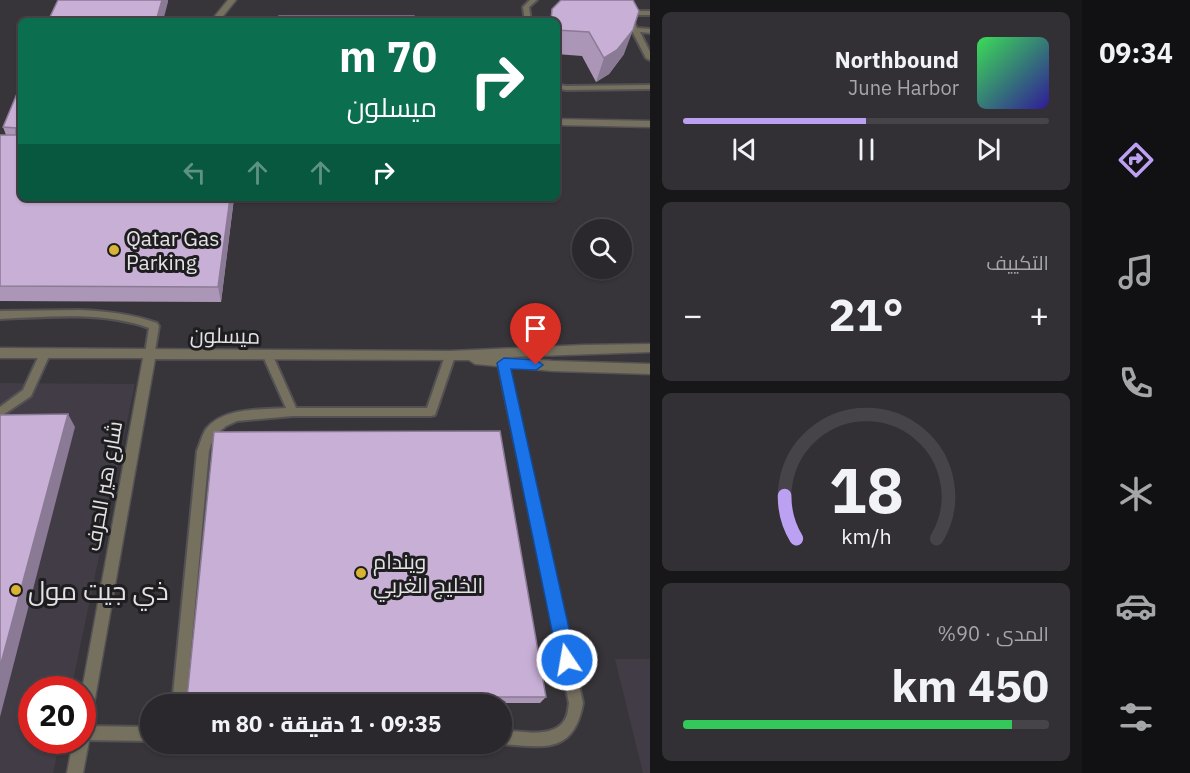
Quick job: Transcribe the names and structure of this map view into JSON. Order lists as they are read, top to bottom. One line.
{"streets":{"street":["ميسلون","شارع هير الحرف"]},"crossings":[["ميسلون","شارع هير الحرف"]],"places":["Qatar Gas Parking","ويندام الخليج الغربي","ذي جيت مول"],"page":{"tabs":"09:34","turn":["70 m","ميسلون"],"song":["Northbound","June Harbor"],"tile":["التكييف",["المدى · 90%","450 km"]],"heat":["−","21°","+"],"limit":"20","trip":"09:35 · 1 دقيقة · 80 m","gauge":["18","km/h"]}}
